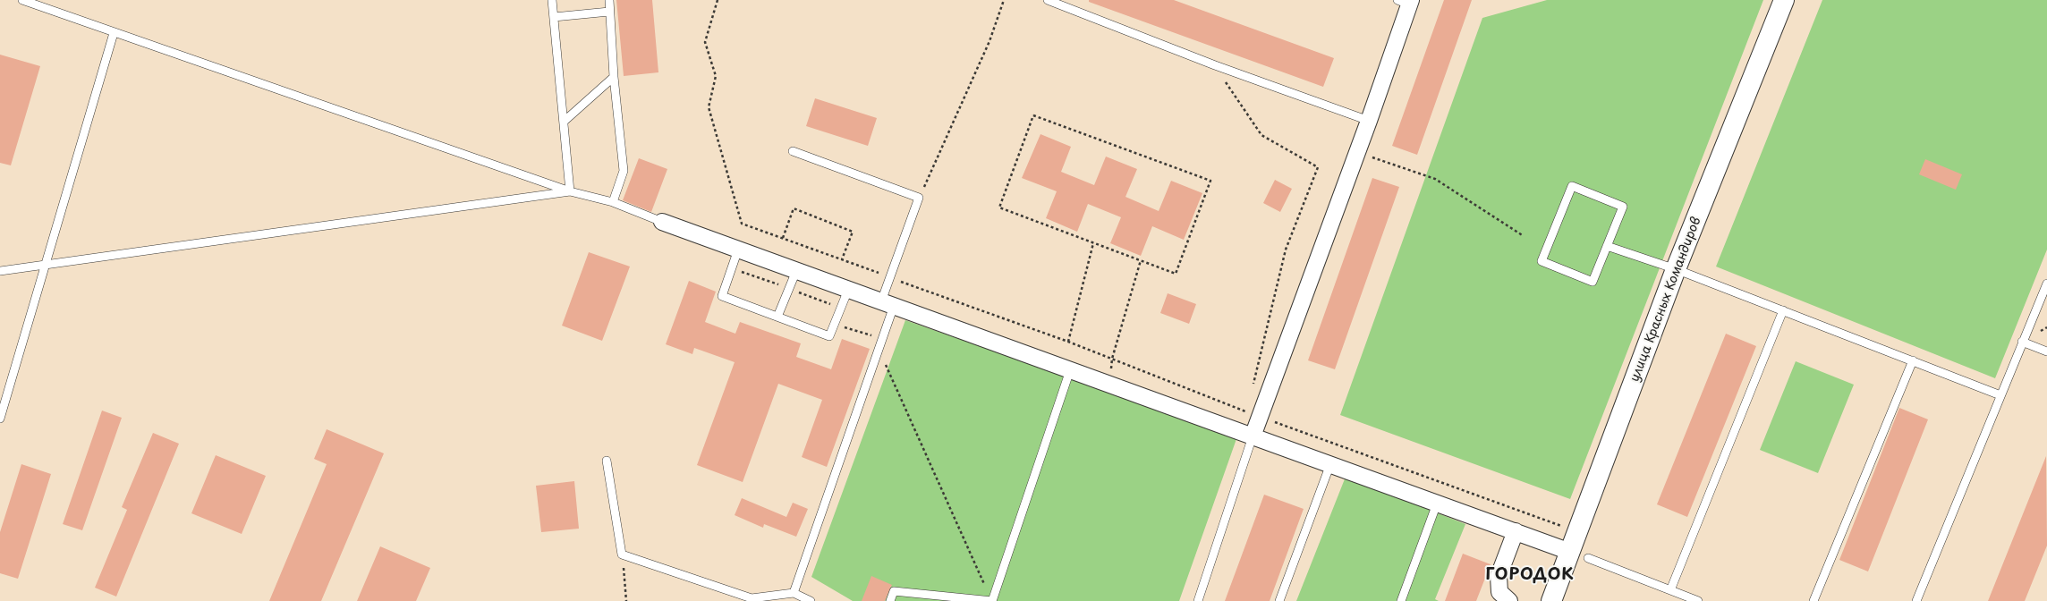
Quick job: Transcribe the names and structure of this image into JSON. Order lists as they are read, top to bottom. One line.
{"streets":{"main road":["улица Красных Командиров"]},"districts":["ГОРОДОК"]}
